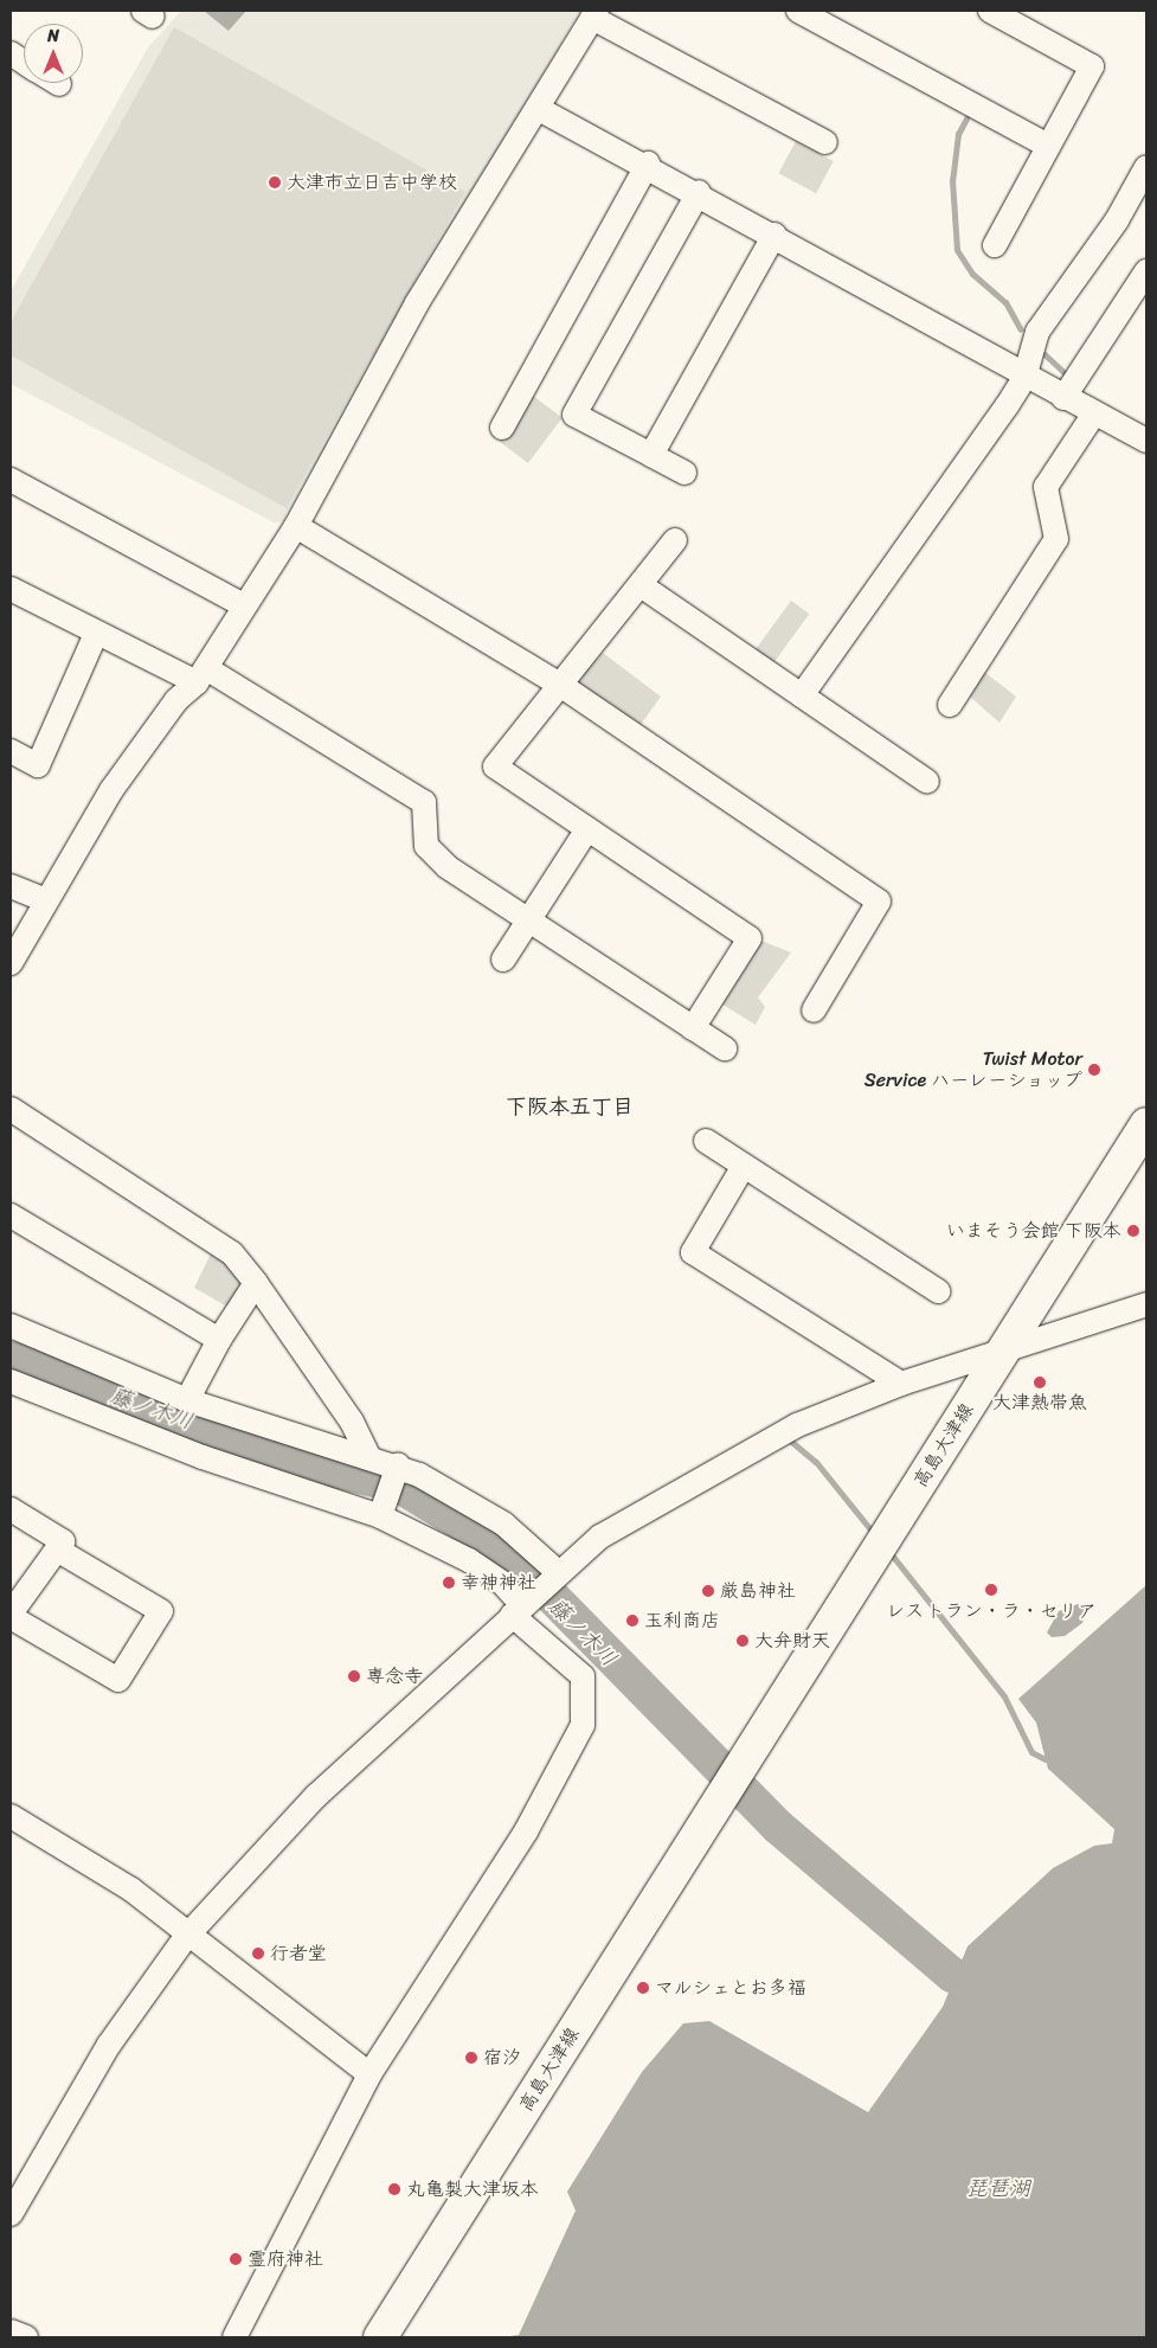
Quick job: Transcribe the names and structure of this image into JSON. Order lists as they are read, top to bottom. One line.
{"streets":{"main road":["高島大津線"]},"districts":["下阪本五丁目"],"water":["藤ノ木川","琵琶湖"],"places":["大津市立日吉中学校","Twist Motor Service ハーレーショップ","いまそう会館 下阪本","大津熱帯魚","幸神神社","レストラン・ラ・セリア","厳島神社","玉利商店","大弁財天","専念寺","行者堂","マルシェとお多福","宿汐","丸亀製大津坂本","霊府神社"],"north":"top"}
